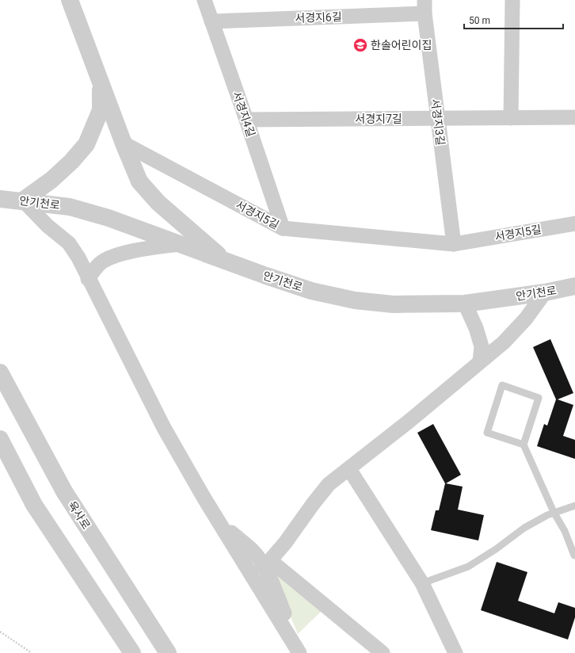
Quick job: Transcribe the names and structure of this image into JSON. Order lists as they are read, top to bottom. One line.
{"streets":{"street":["서경지6길","서경지4길","서경지7길","서경지3길","안기천로","서경지5길","육사로"]},"crossings":[["서경지6길","서경지4길"],["서경지6길","서경지3길"],["서경지4길","서경지7길"],["서경지4길","서경지5길"],["서경지7길","서경지3길"],["서경지3길","서경지5길"]],"places":{"school or university":["한솔어린이집"]},"scale_bar":"50 m"}
